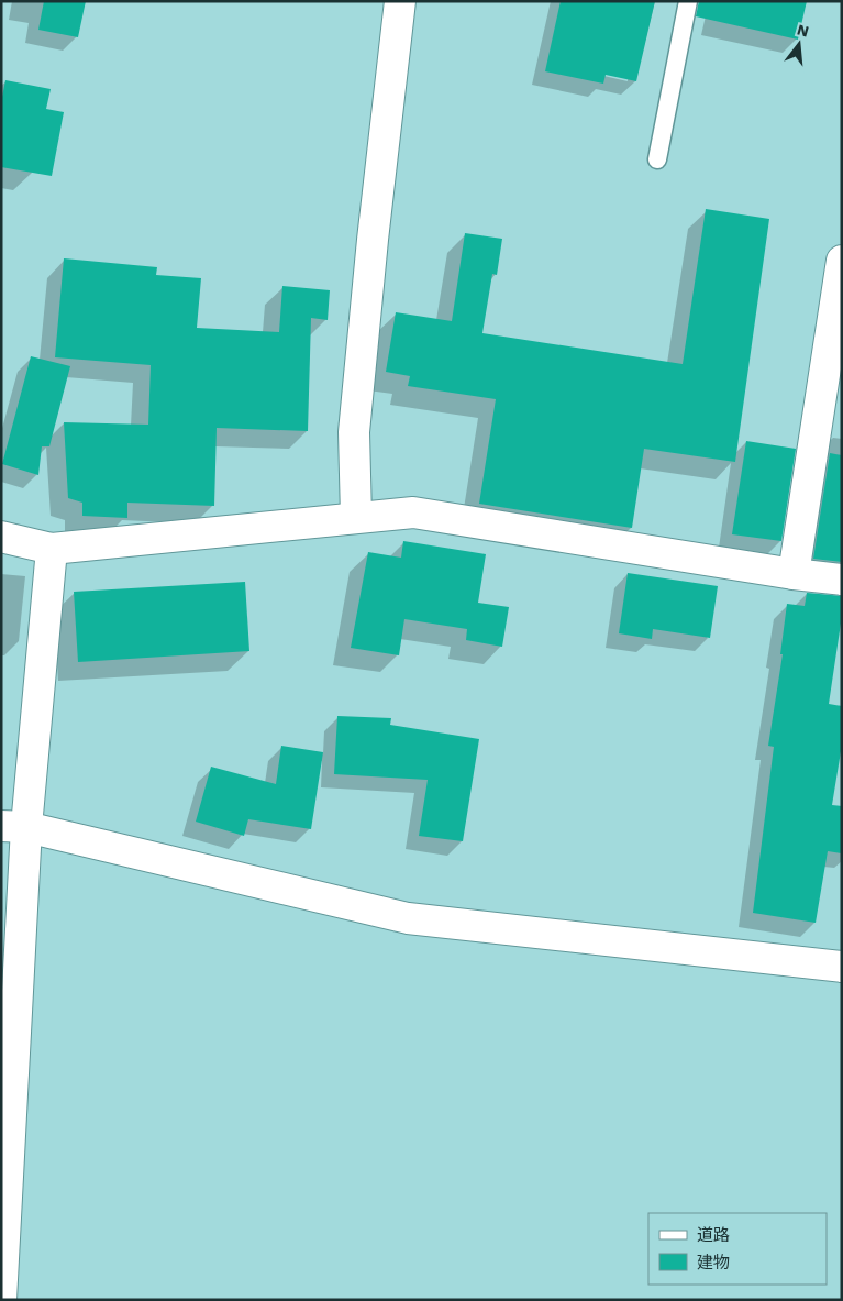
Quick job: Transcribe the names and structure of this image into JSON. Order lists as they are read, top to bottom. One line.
{"legend":["道路","建物"],"north":"top"}
